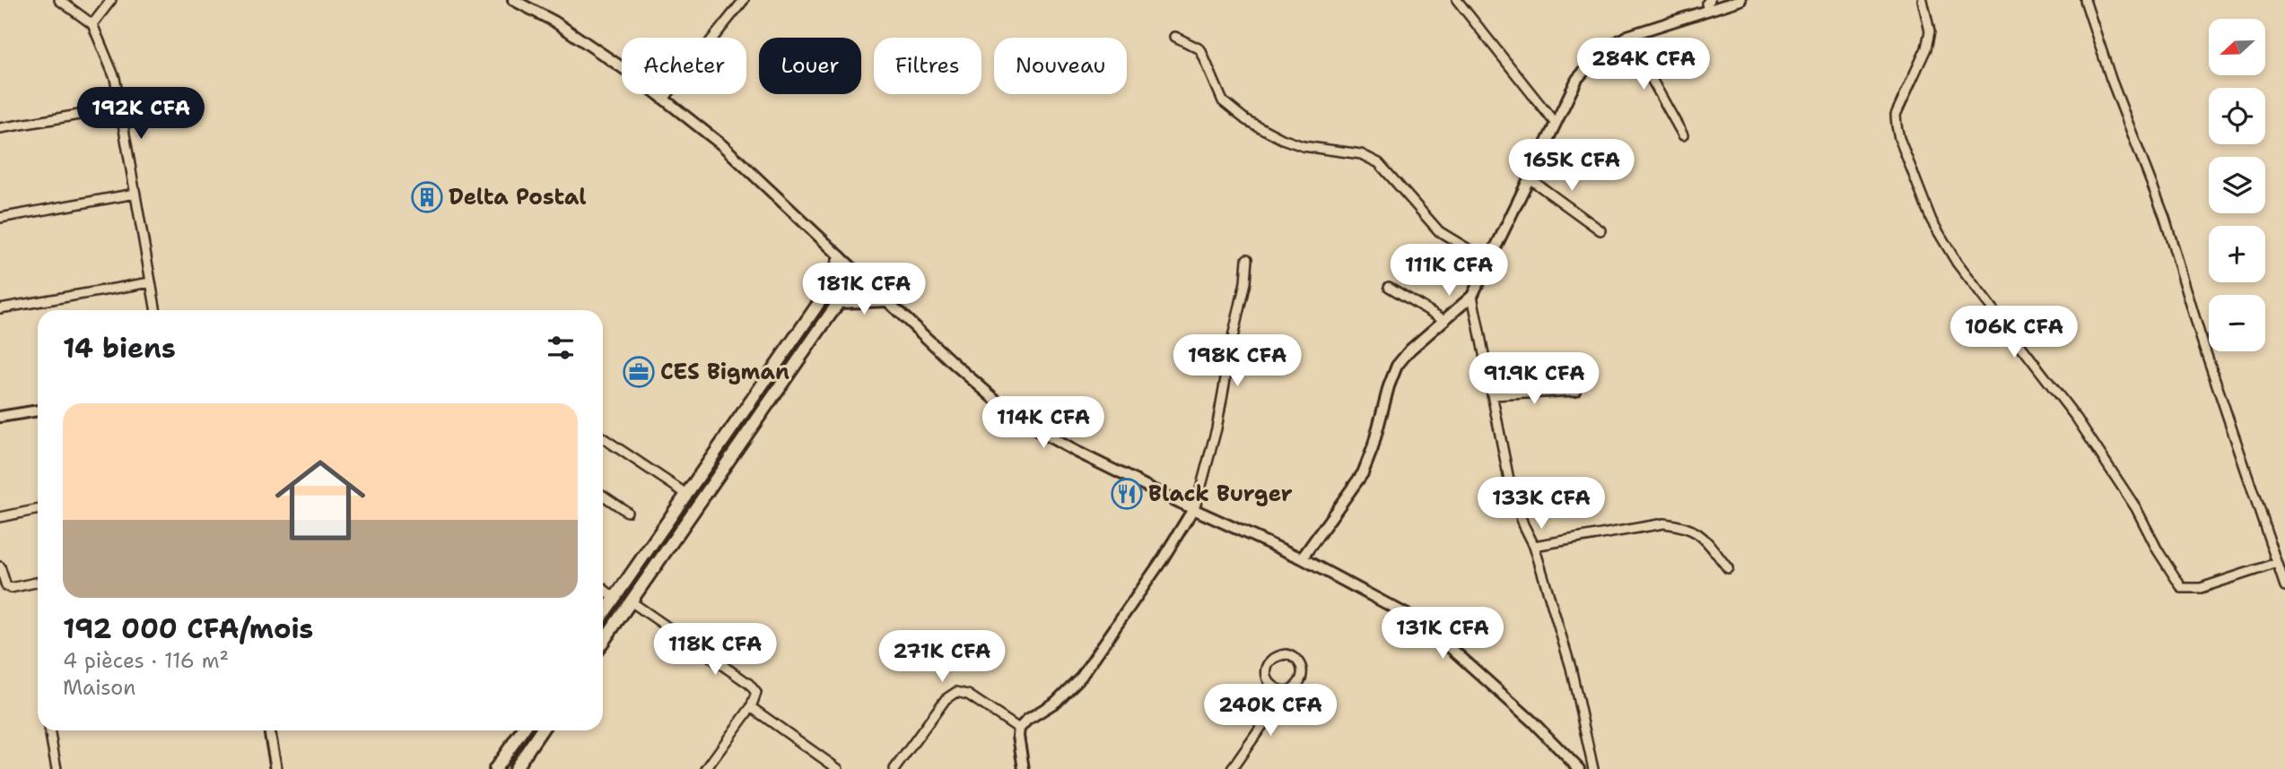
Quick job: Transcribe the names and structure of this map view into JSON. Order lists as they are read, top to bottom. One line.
{"places":{"building":["Delta Postal"],"office":["CES Bigman"],"restaurant":["Black Burger"]},"north":"left","page":{"map_buttons":["+","−"],"price":["284K CFA","192K CFA","165K CFA","111K CFA","181K CFA","106K CFA","198K CFA","91.9K CFA","114K CFA","133K CFA","131K CFA","118K CFA","271K CFA","240K CFA"],"chip":["Acheter","Louer","Filtres","Nouveau"],"heading":"14 biens","list":[{"name":"192 000 CFA/mois","note":"4 pièces · 116 m² · Maison"}]}}
